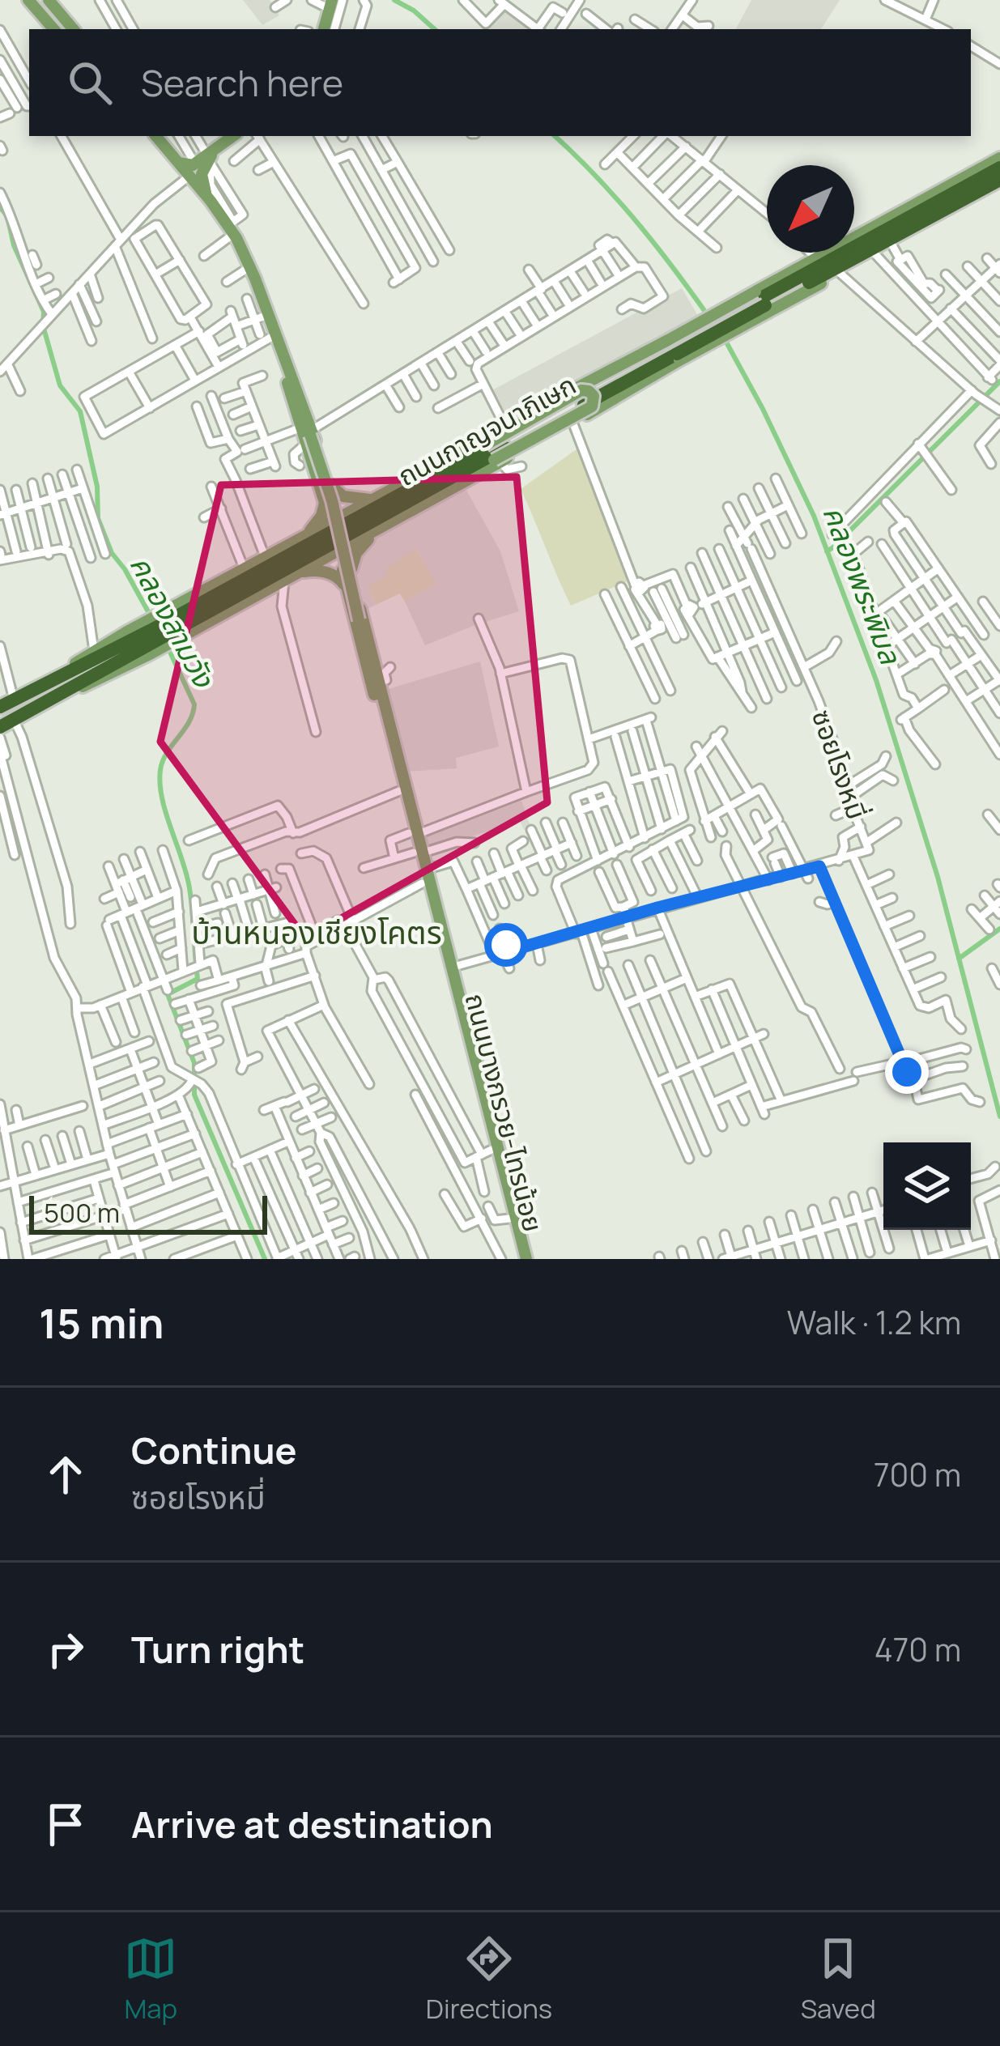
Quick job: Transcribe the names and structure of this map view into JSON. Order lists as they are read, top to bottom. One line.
{"streets":{"highway":["ถนนกาญจนาภิเษก"],"main road":["ถนนบางกรวย-ไทรน้อย"],"street":["ซอยโรงหมี่"]},"crossings":[["ซอยโรงหมี่","ถนนบางกรวย-ไทรน้อย"]],"districts":["บ้านหนองเชียงโคตร"],"water":["คลองพระพิมล","คลองสามวัง"],"scale_bar":"500 m","north":"bottom left","page":{"search":"Search here","scale":"500 m","heading":["15 min","Walk · 1.2 km"],"list":[["Continue","ซอยโรงหมี่","700 m"],["Turn right","470 m"],"Arrive at destination"],"nav":["Map","Directions","Saved"]}}
